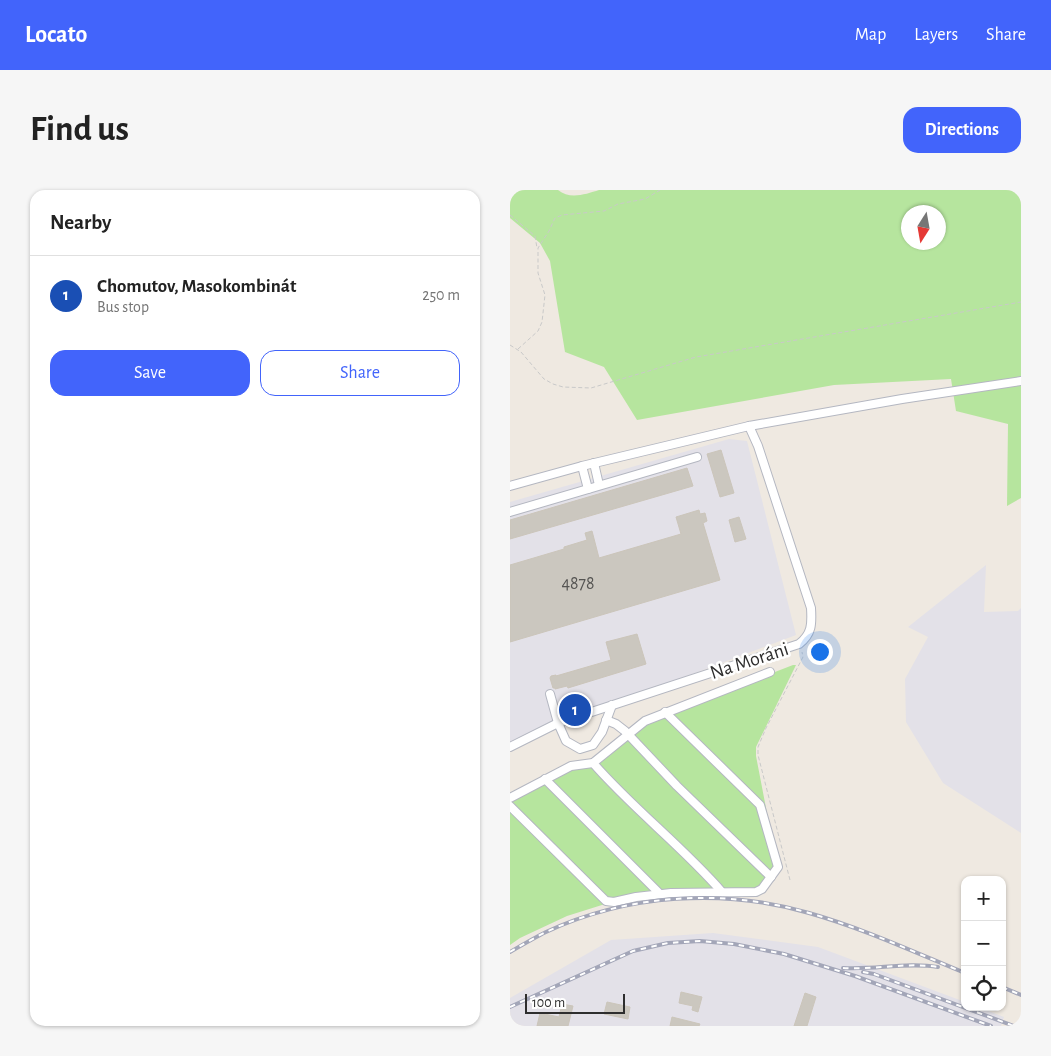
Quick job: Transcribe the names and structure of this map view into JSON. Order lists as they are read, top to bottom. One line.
{"streets":{"street":["Na Moráni"]},"house_numbers":["4878"],"scale_bar":"100 m","north":"bottom","page":{"header":"Locato","nav":["Map","Layers","Share"],"buttons":["Directions",["Save","Share"]],"title":"Find us","heading":"Nearby","list":[{"mark":"1","name":"Chomutov, Masokombinát","note":"Bus stop","value":"250 m"}],"pins":"1","map_buttons":["+","−"],"scale":"100 m"}}
